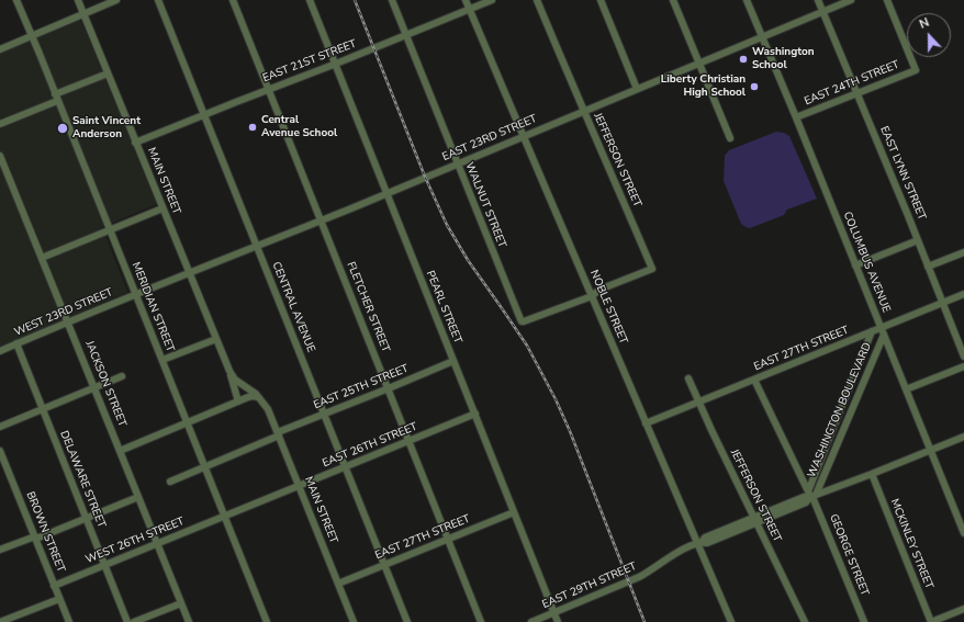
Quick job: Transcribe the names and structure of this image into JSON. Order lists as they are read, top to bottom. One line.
{"streets":{"street":["EAST 21ST STREET","EAST 24TH STREET","EAST 23RD STREET","JEFFERSON STREET","EAST LYNN STREET","MAIN STREET","WALNUT STREET","COLUMBUS AVENUE","MERIDIAN STREET","CENTRAL AVENUE","FLETCHER STREET","PEARL STREET","NOBLE STREET","WEST 23RD STREET","EAST 27TH STREET","JACKSON STREET","EAST 25TH STREET","WASHINGTON BOULEVARD","EAST 26TH STREET","DELAWARE STREET","BROWN STREET","WEST 26TH STREET","MCKINLEY STREET","GEORGE STREET","EAST 29TH STREET"]},"crossings":[["EAST 21ST STREET","MAIN STREET"],["EAST 21ST STREET","WALNUT STREET"],["EAST 21ST STREET","CENTRAL AVENUE"],["EAST 21ST STREET","FLETCHER STREET"],["EAST 21ST STREET","PEARL STREET"],["EAST 21ST STREET","NOBLE STREET"],["EAST 24TH STREET","EAST LYNN STREET"],["EAST 24TH STREET","COLUMBUS AVENUE"],["EAST 23RD STREET","JEFFERSON STREET"],["EAST 23RD STREET","EAST LYNN STREET"],["EAST 23RD STREET","MAIN STREET"],["EAST 23RD STREET","WALNUT STREET"],["EAST 23RD STREET","COLUMBUS AVENUE"],["EAST 23RD STREET","MERIDIAN STREET"],["EAST 23RD STREET","CENTRAL AVENUE"],["EAST 23RD STREET","FLETCHER STREET"],["EAST 23RD STREET","PEARL STREET"],["EAST 23RD STREET","NOBLE STREET"],["EAST 23RD STREET","WEST 23RD STREET"],["JEFFERSON STREET","WALNUT STREET"],["JEFFERSON STREET","NOBLE STREET"],["JEFFERSON STREET","EAST 27TH STREET"],["JEFFERSON STREET","EAST 29TH STREET"],["EAST LYNN STREET","EAST 27TH STREET"],["MAIN STREET","EAST 27TH STREET"],["MAIN STREET","EAST 25TH STREET"],["MAIN STREET","EAST 26TH STREET"],["WALNUT STREET","NOBLE STREET"],["COLUMBUS AVENUE","EAST 27TH STREET"],["COLUMBUS AVENUE","WASHINGTON BOULEVARD"],["COLUMBUS AVENUE","EAST 29TH STREET"],["MERIDIAN STREET","WEST 23RD STREET"],["MERIDIAN STREET","EAST 25TH STREET"],["MERIDIAN STREET","EAST 26TH STREET"],["MERIDIAN STREET","WEST 26TH STREET"],["CENTRAL AVENUE","EAST 27TH STREET"],["CENTRAL AVENUE","EAST 25TH STREET"],["CENTRAL AVENUE","EAST 26TH STREET"],["FLETCHER STREET","EAST 27TH STREET"],["FLETCHER STREET","EAST 25TH STREET"],["FLETCHER STREET","EAST 26TH STREET"],["PEARL STREET","EAST 27TH STREET"],["PEARL STREET","EAST 25TH STREET"],["PEARL STREET","EAST 26TH STREET"],["PEARL STREET","EAST 29TH STREET"],["NOBLE STREET","EAST 27TH STREET"],["NOBLE STREET","EAST 29TH STREET"],["WEST 23RD STREET","JACKSON STREET"],["WEST 23RD STREET","DELAWARE STREET"],["EAST 27TH STREET","WASHINGTON BOULEVARD"],["EAST 27TH STREET","GEORGE STREET"],["JACKSON STREET","WEST 26TH STREET"],["WASHINGTON BOULEVARD","GEORGE STREET"],["WASHINGTON BOULEVARD","EAST 29TH STREET"],["EAST 26TH STREET","WEST 26TH STREET"],["DELAWARE STREET","WEST 26TH STREET"],["BROWN STREET","WEST 26TH STREET"],["MCKINLEY STREET","EAST 29TH STREET"],["GEORGE STREET","EAST 29TH STREET"]],"places":["Washington School","Liberty Christian High School","Central Avenue School","Saint Vincent Anderson"],"north":"top"}
